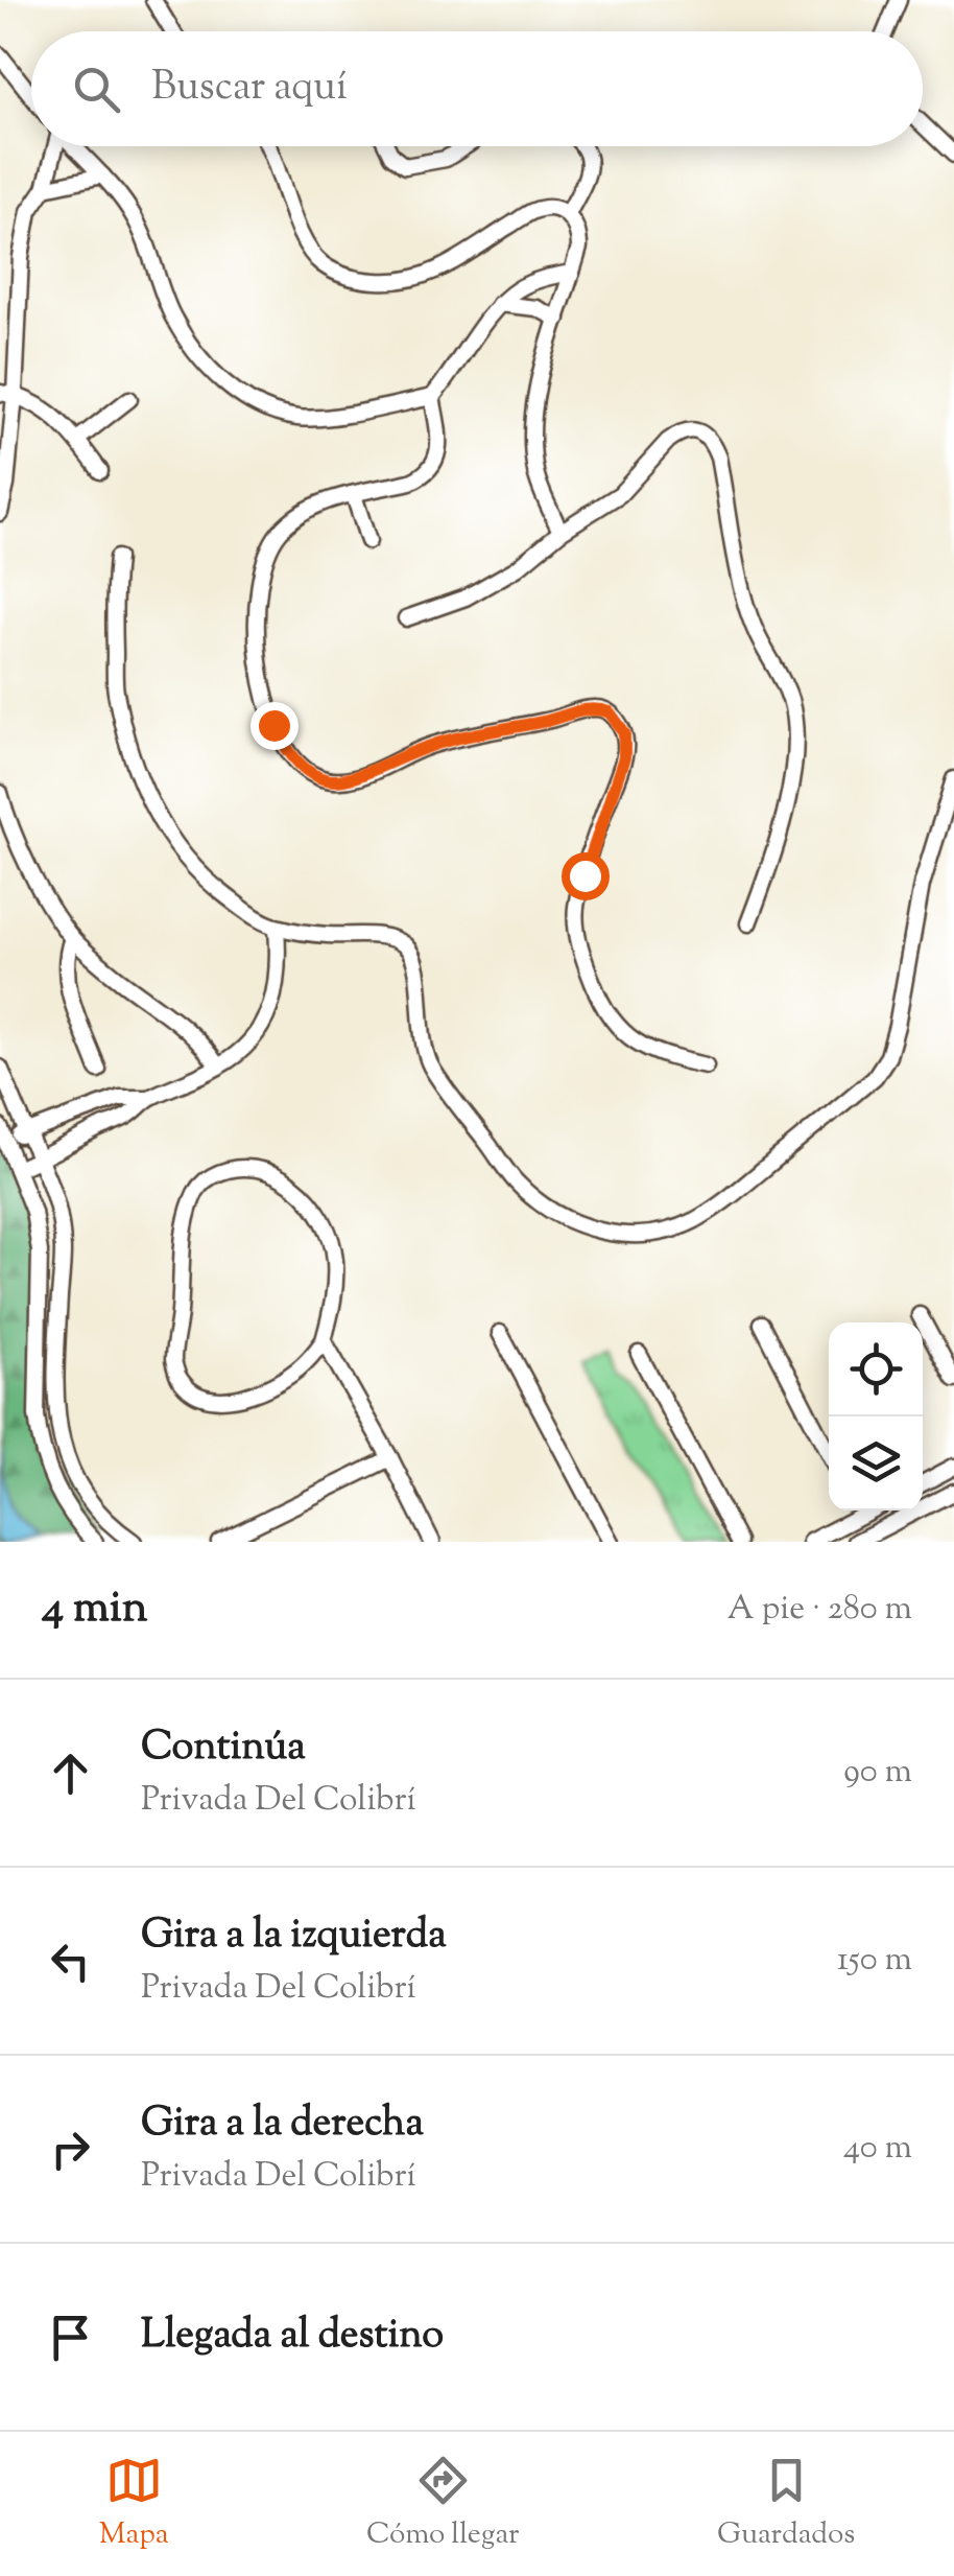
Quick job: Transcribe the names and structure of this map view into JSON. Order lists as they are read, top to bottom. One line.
{"page":{"search":"Buscar aquí","heading":["4 min","A pie · 280 m"],"list":[["Continúa","Privada Del Colibrí","90 m"],["Gira a la izquierda","Privada Del Colibrí","150 m"],["Gira a la derecha","Privada Del Colibrí","40 m"],"Llegada al destino"],"nav":["Mapa","Cómo llegar","Guardados"]}}
